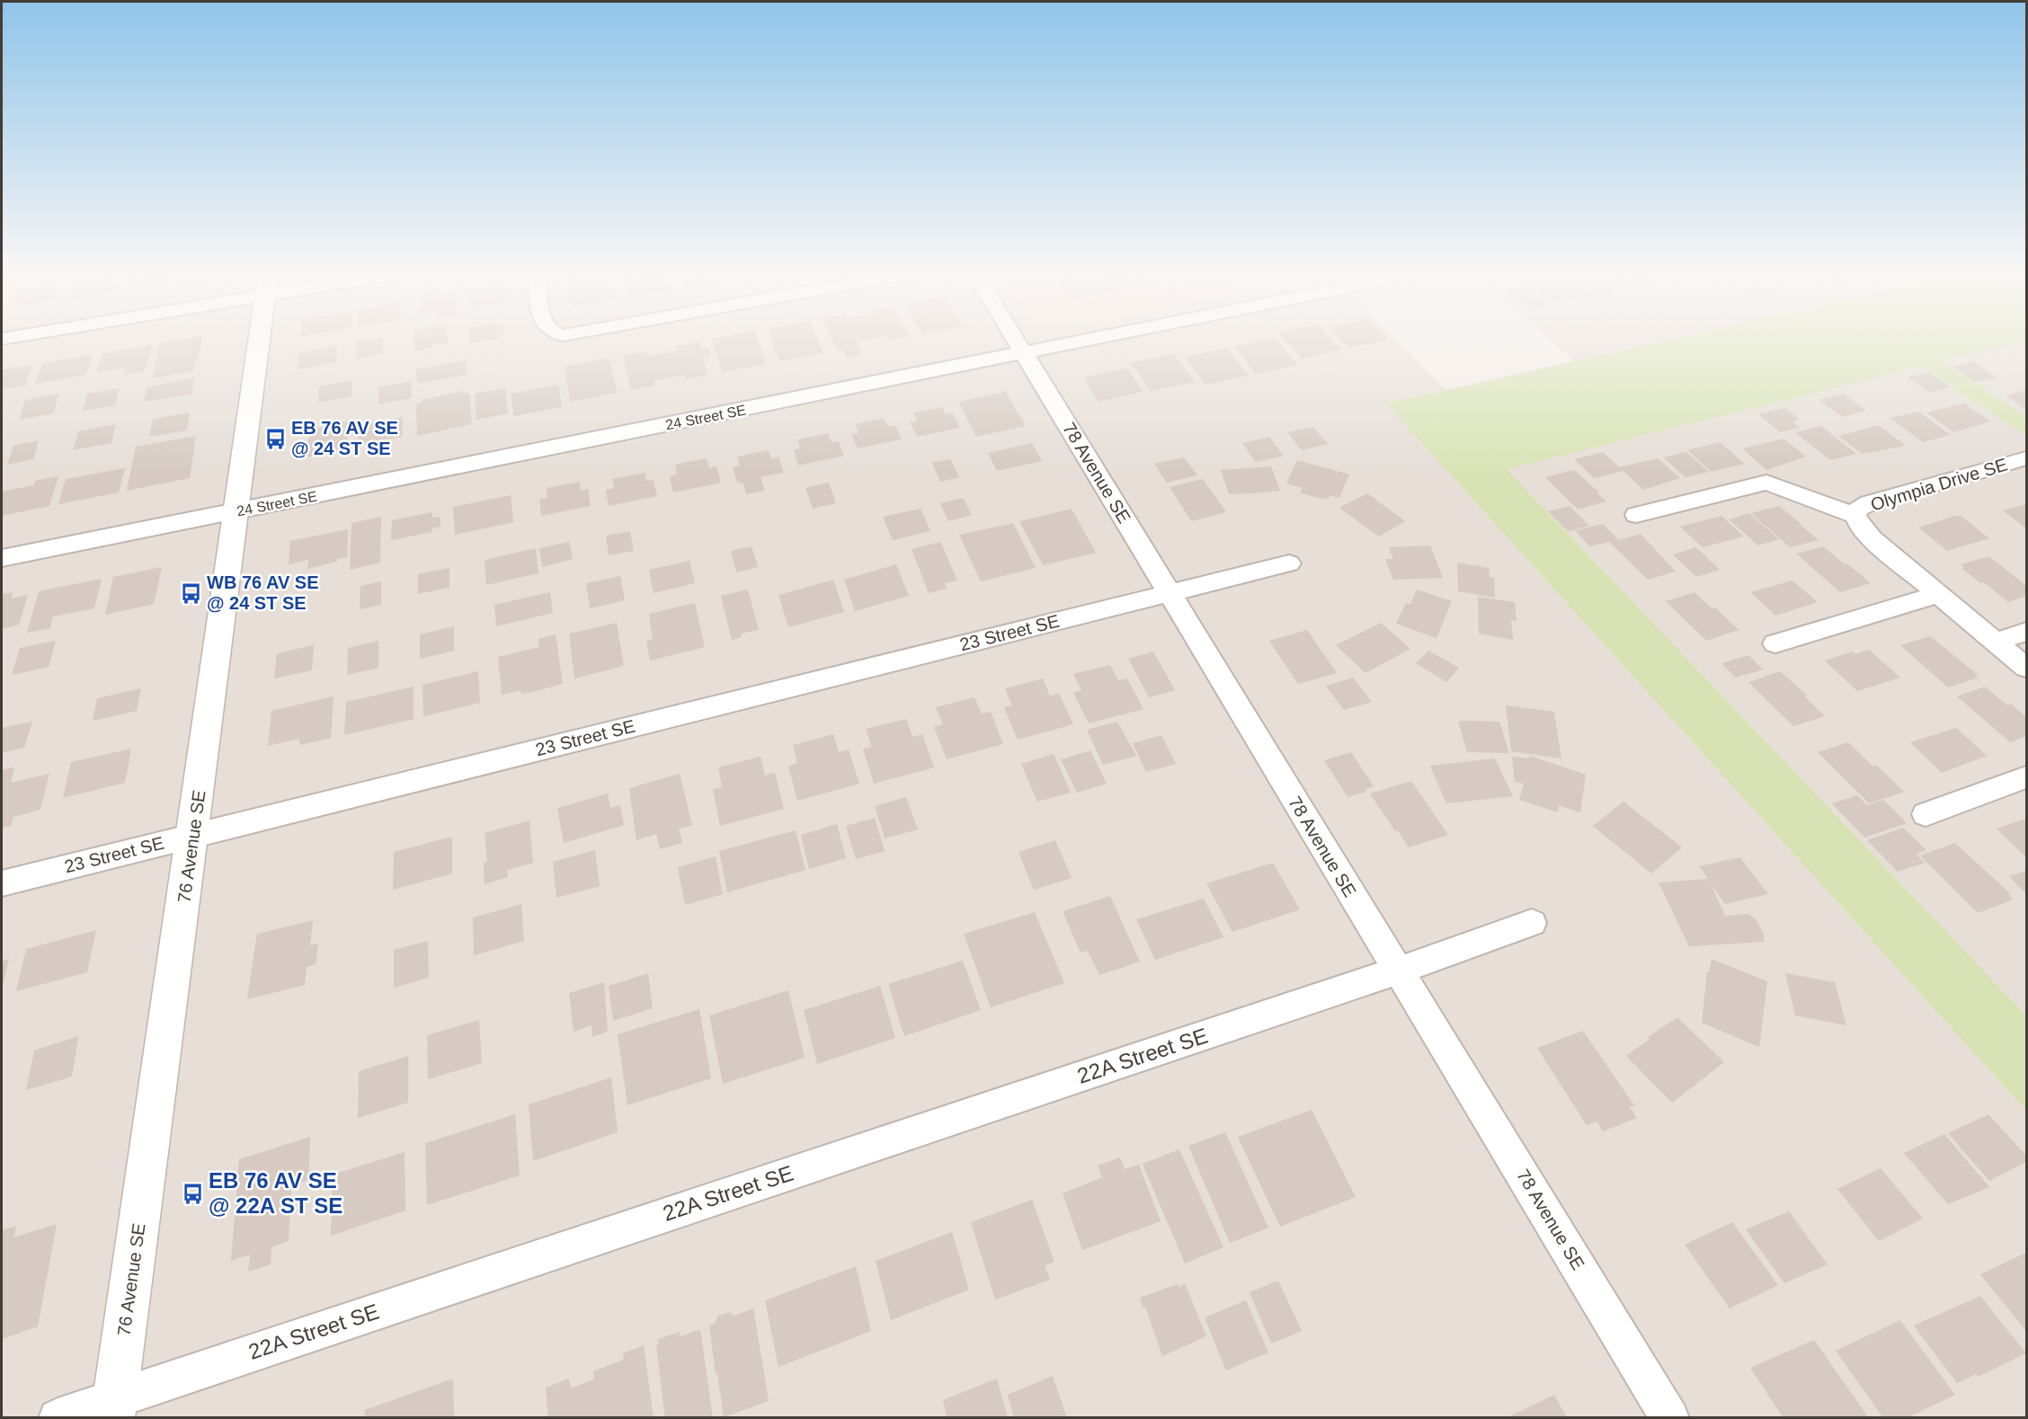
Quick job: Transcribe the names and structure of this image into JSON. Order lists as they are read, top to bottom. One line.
{"streets":{"street":["24 Street SE","78 Avenue SE","Olympia Drive SE","23 Street SE","76 Avenue SE","22A Street SE"]},"crossings":[["24 Street SE","78 Avenue SE"],["24 Street SE","76 Avenue SE"],["78 Avenue SE","23 Street SE"],["78 Avenue SE","22A Street SE"],["23 Street SE","76 Avenue SE"],["76 Avenue SE","22A Street SE"]],"places":{"bus stop":["EB 76 AV SE @ 24 ST SE","WB 76 AV SE @ 24 ST SE","EB 76 AV SE @ 22A ST SE"]}}
